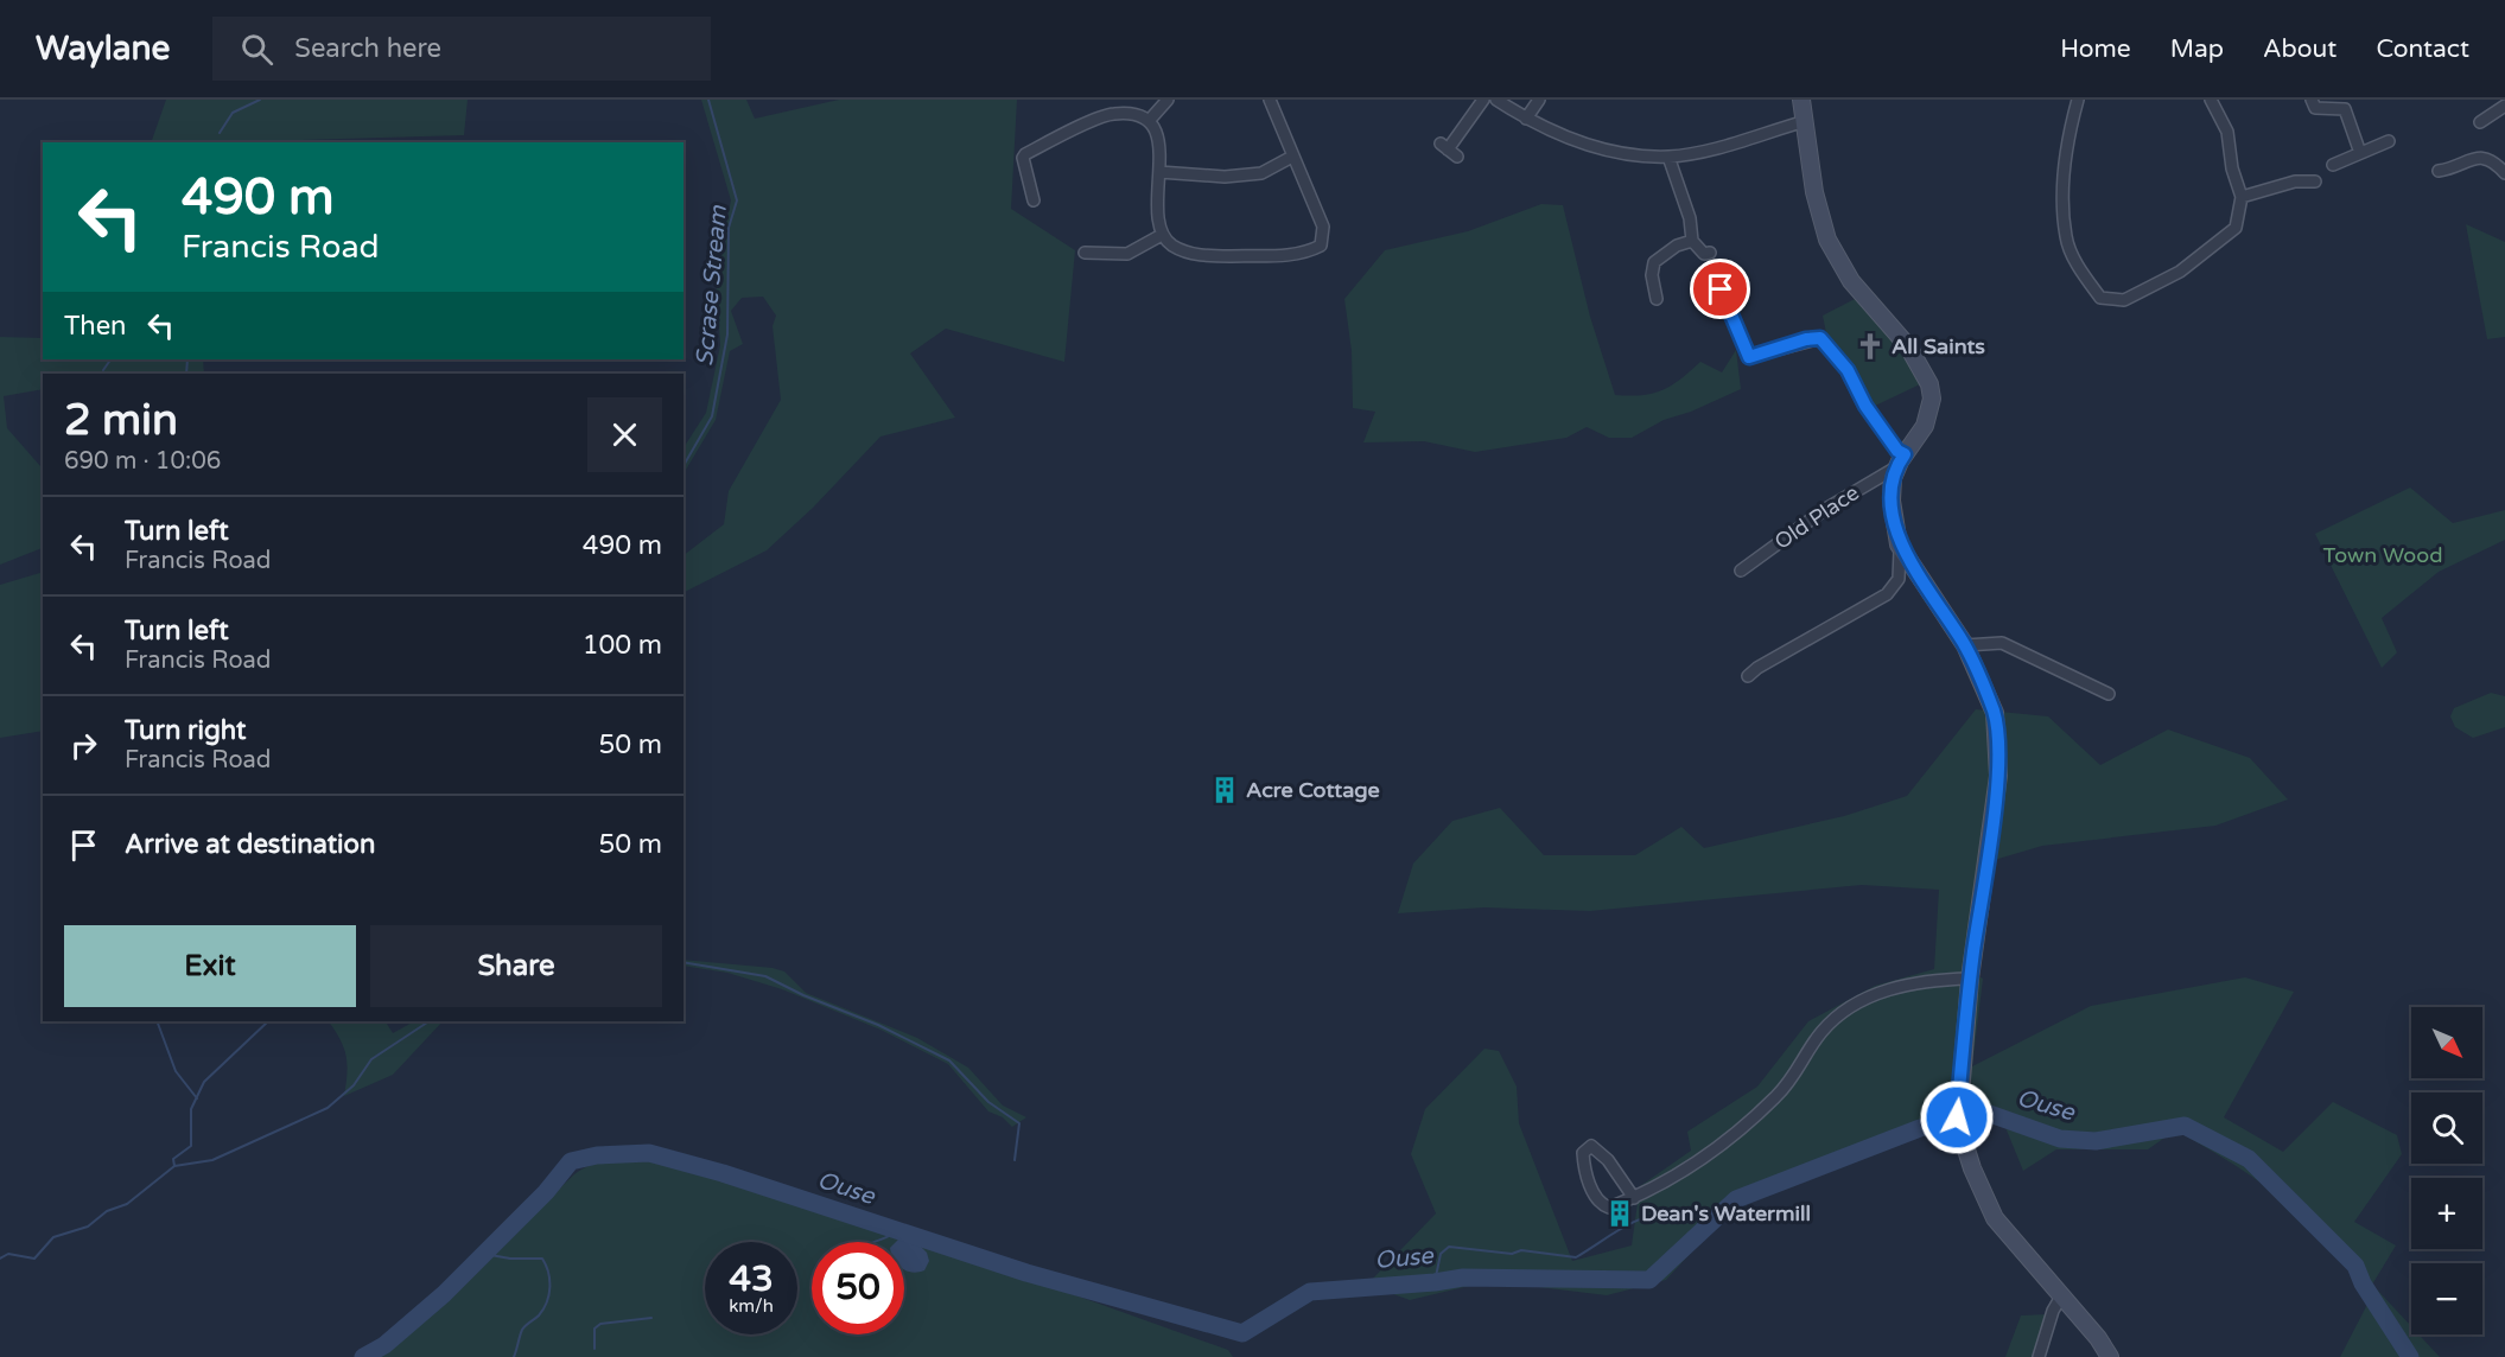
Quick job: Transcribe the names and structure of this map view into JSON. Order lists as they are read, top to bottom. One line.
{"streets":{"street":["Old Place"]},"water":["Scrase Stream","Ouse"],"parks":["Town Wood"],"places":{"church":["All Saints"],"building":["Acre Cottage","Dean's Watermill"]},"north":"bottom right","page":{"header":"Waylane","search":"Search here","nav":["Home","Map","About","Contact"],"turn":["490 m","Francis Road"],"then":"Then","heading":["2 min","690 m · 10:06"],"list":[{"name":"Turn left","note":"Francis Road","value":"490 m"},{"name":"Turn left","note":"Francis Road","value":"100 m"},{"name":"Turn right","note":"Francis Road","value":"50 m"},{"name":"Arrive at destination","value":"50 m"}],"buttons":["Exit","Share"],"map_buttons":["+","−"],"speed":"43 km/h","limit":"50"}}
